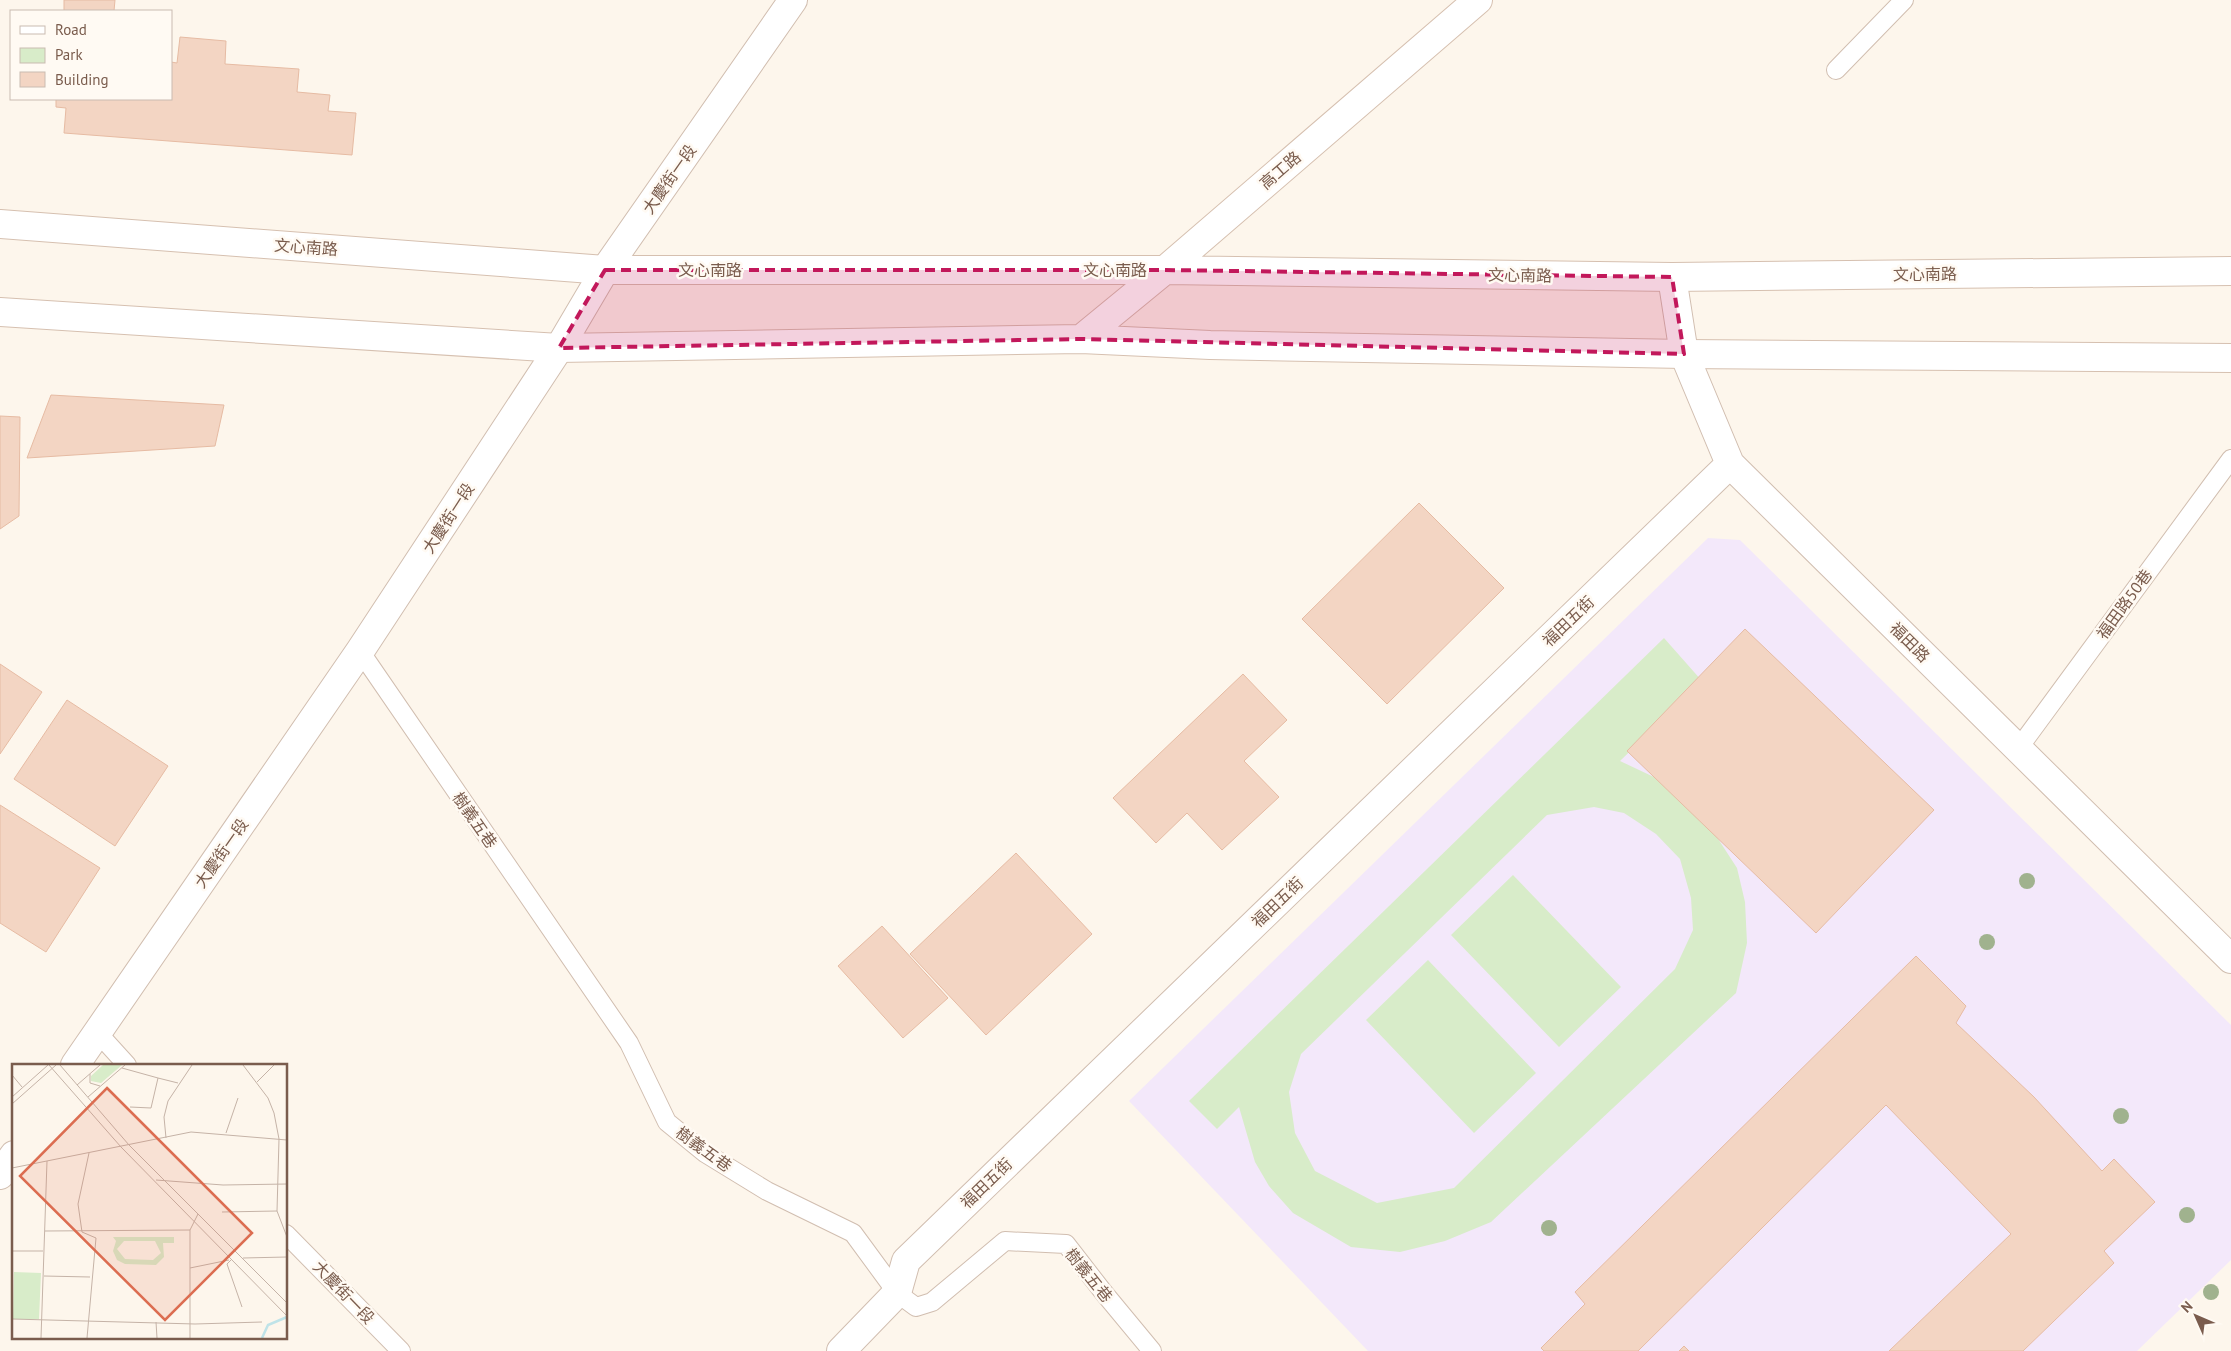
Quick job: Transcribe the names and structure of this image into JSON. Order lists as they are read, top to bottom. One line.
{"streets":{"main road":["高工路","大慶街一段","文心南路","福田五街","福田路"],"lane":["福田路50巷","樹義五巷"]},"crossings":[["高工路","文心南路"],["大慶街一段","文心南路"],["大慶街一段","樹義五巷"],["文心南路","福田路"],["福田路50巷","福田路"],["福田五街","福田路"],["福田五街","樹義五巷"]],"legend":["Road","Park","Building"],"north":"top left"}
